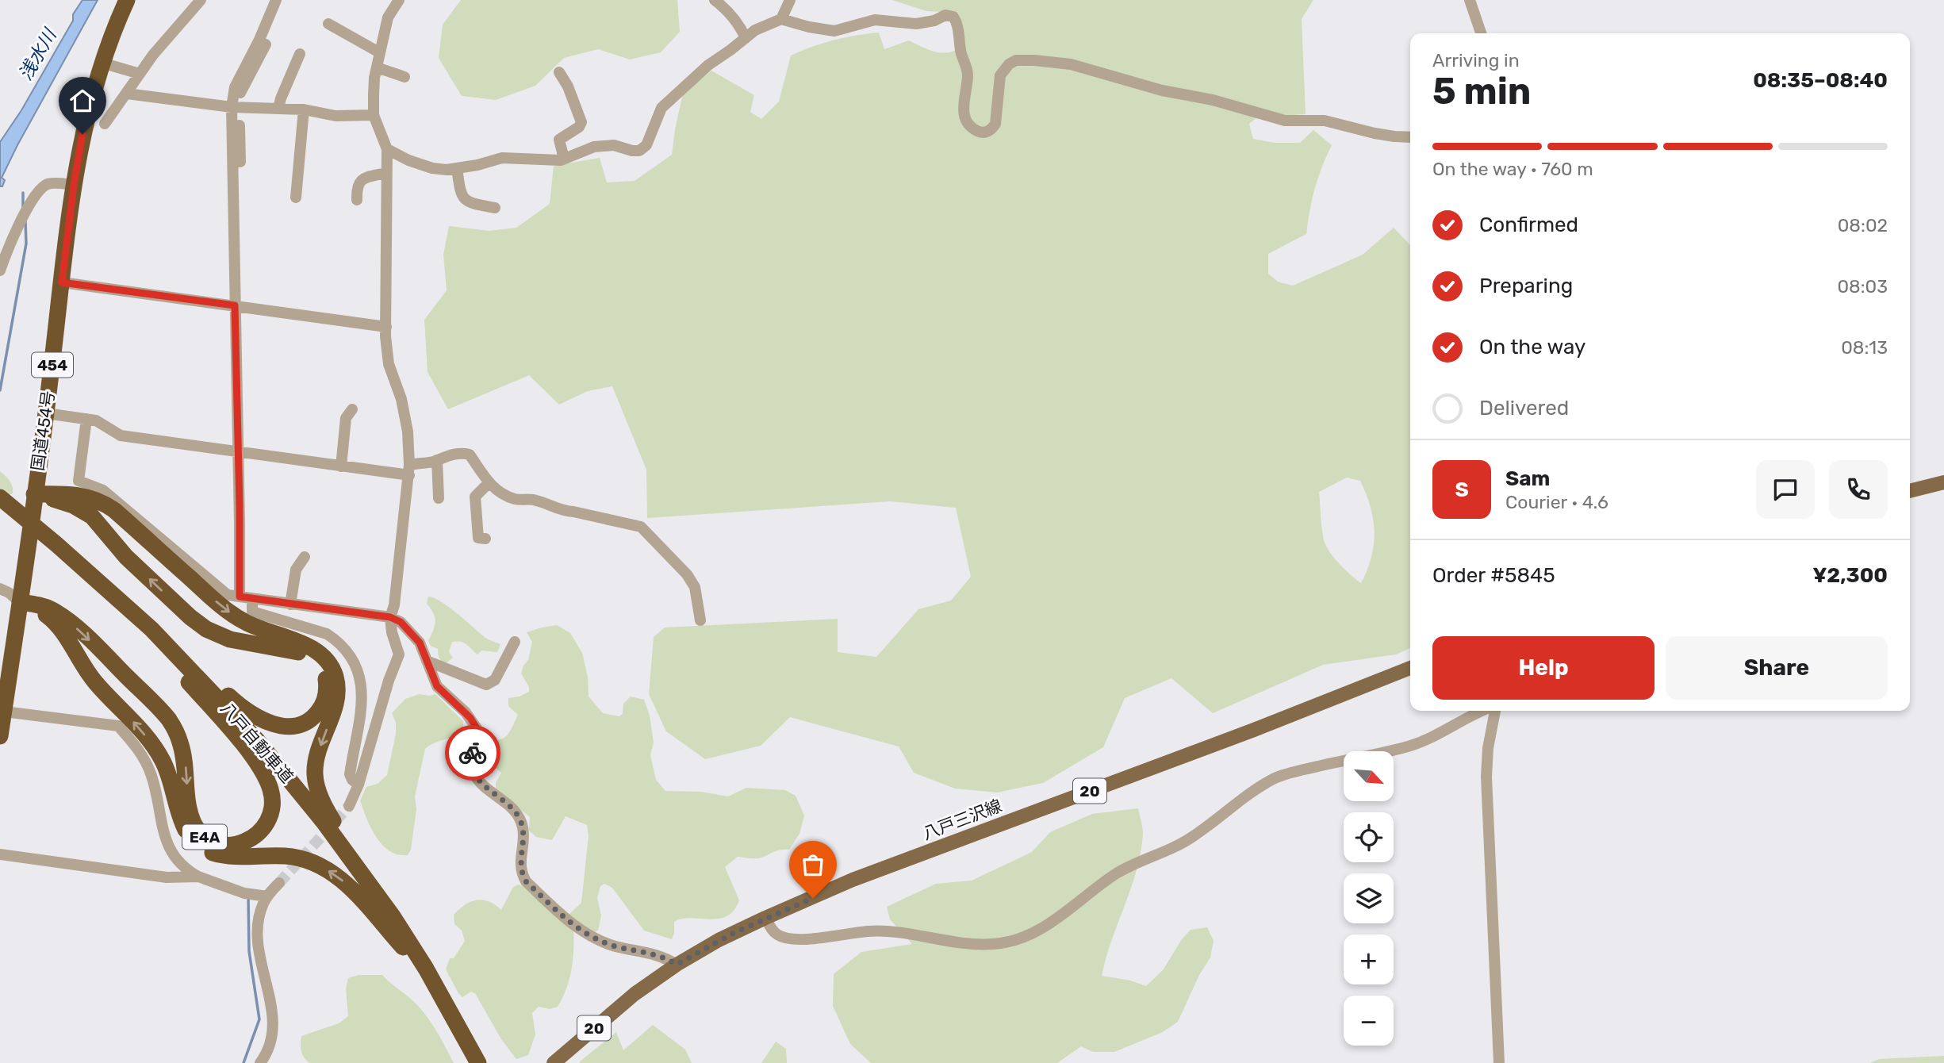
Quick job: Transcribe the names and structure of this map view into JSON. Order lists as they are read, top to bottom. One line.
{"streets":{"highway":["454","国道454号","八戸自動車道","E4A"],"main road":["20","八戸三沢線"]},"crossings":[["国道454号","E4A"],["八戸自動車道","E4A"]],"water":["浅水川"],"north":"bottom right","page":{"heading":["5 min","Arriving in","08:35–08:40"],"panel":["Sam","Courier · 4.6","Order #5845","¥2,300"],"bar":"On the way · 760 m","list":[["Confirmed","08:02"],["Preparing","08:03"],["On the way","08:13"],"Delivered"],"round":"S","buttons":["Help","Share"],"map_buttons":["+","−"]}}
